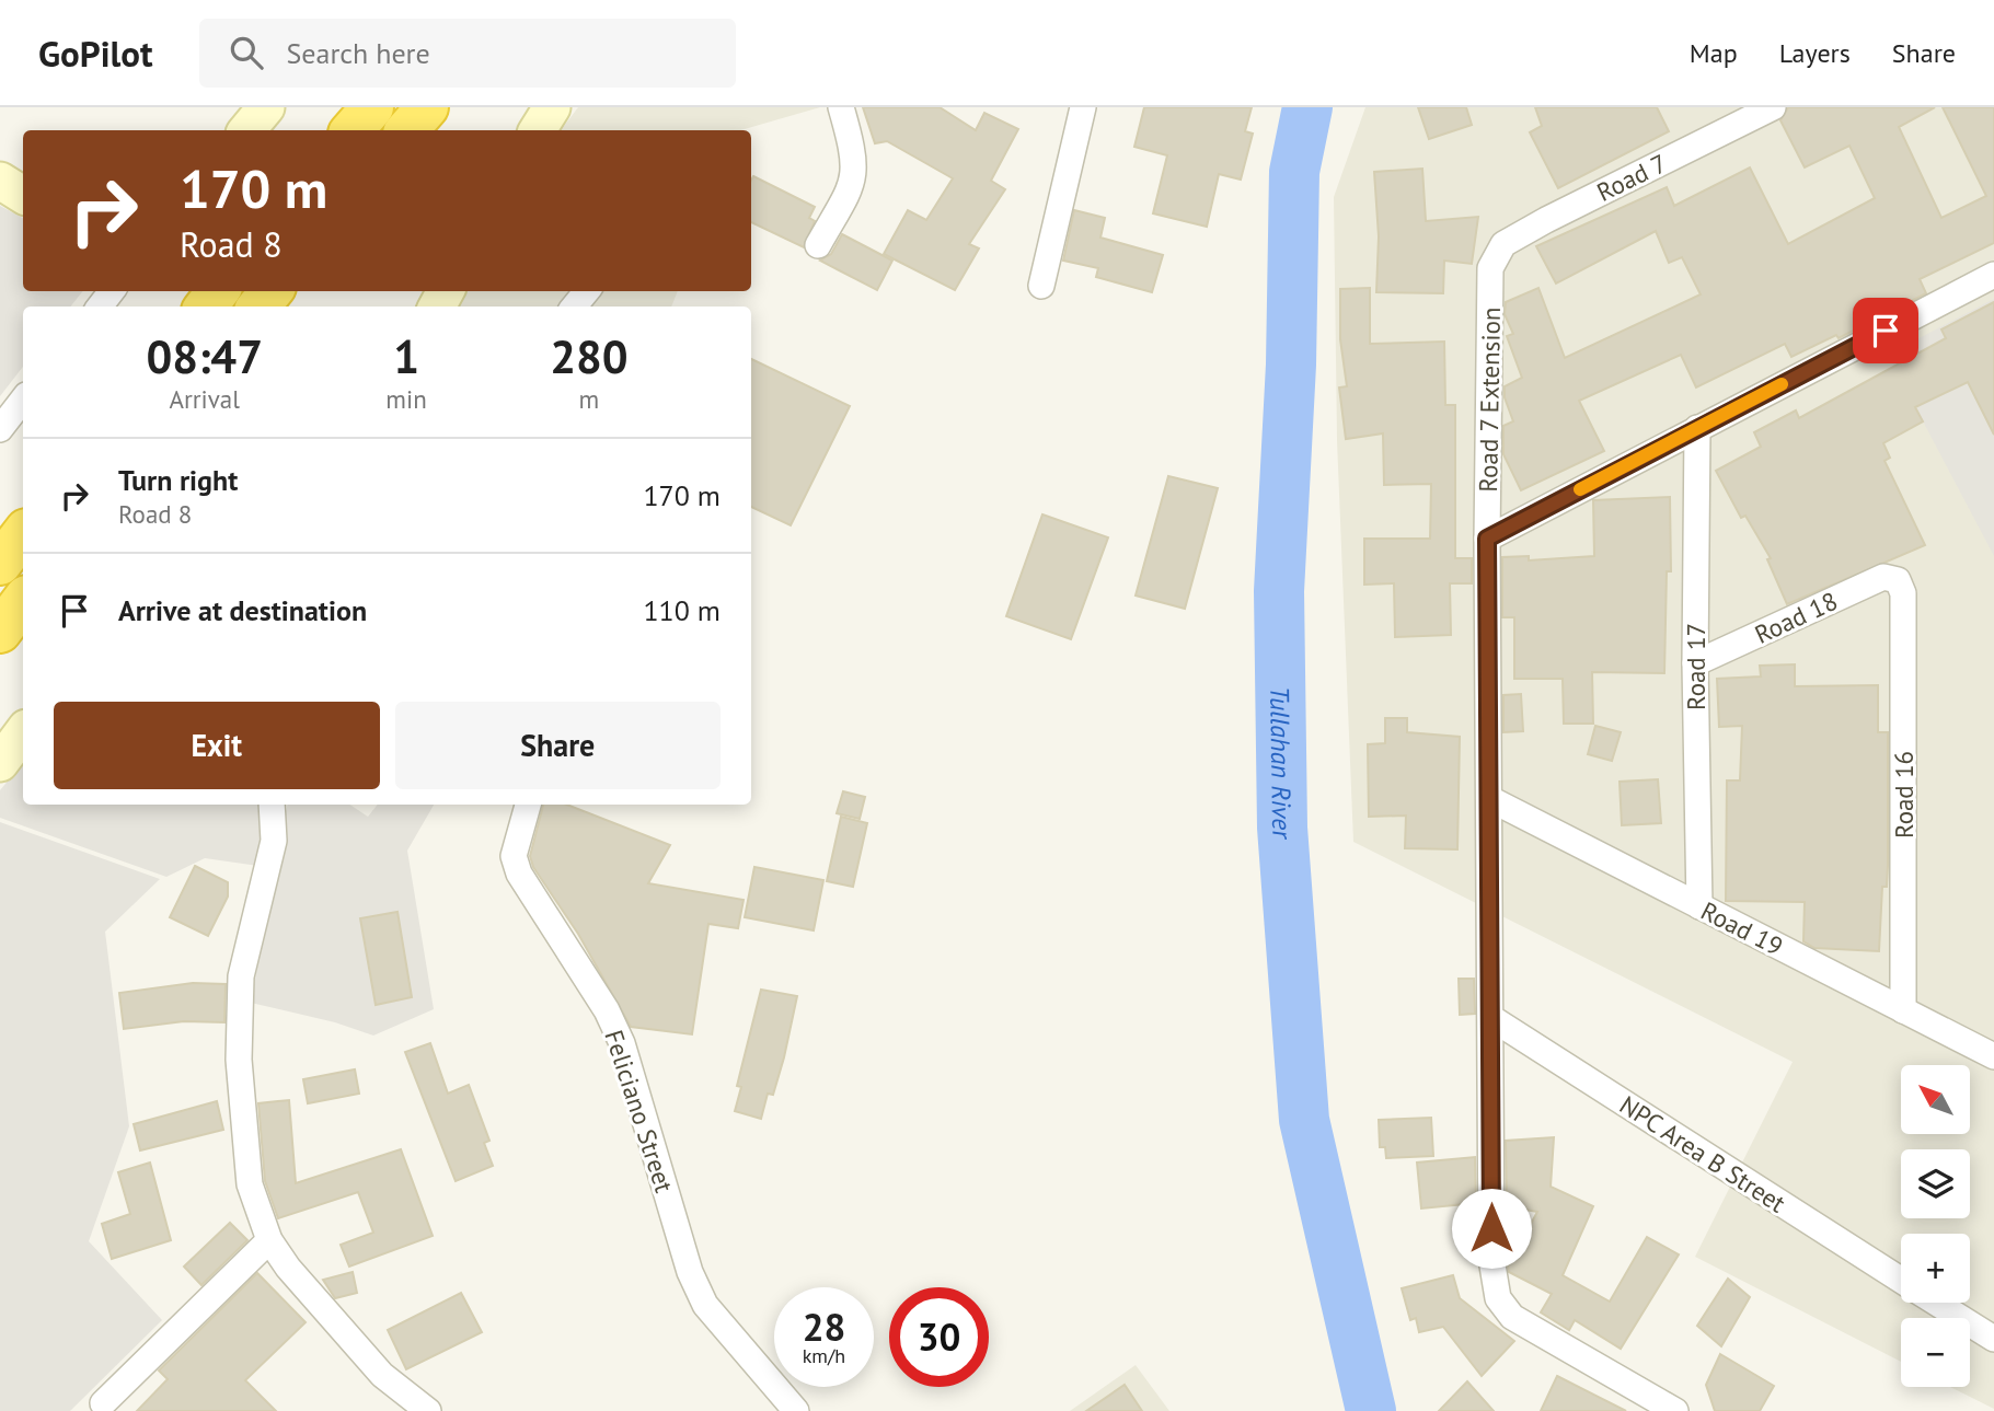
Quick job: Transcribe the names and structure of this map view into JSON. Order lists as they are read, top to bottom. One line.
{"streets":{"street":["Road 7","Road 7 Extension","Road 18","Road 17","Road 16","Road 19","Feliciano Street","NPC Area B Street"]},"crossings":[["Road 7","Road 7 Extension"],["Road 7 Extension","Road 19"],["Road 7 Extension","NPC Area B Street"],["Road 18","Road 17"],["Road 18","Road 16"],["Road 17","Road 19"],["Road 16","Road 19"]],"water":["Tullahan River"],"north":"top left","page":{"header":"GoPilot","search":"Search here","nav":["Map","Layers","Share"],"turn":["170 m","Road 8"],"eta":["08:47","Arrival","1","min","280","m"],"list":[{"name":"Turn right","note":"Road 8","value":"170 m"},{"name":"Arrive at destination","value":"110 m"}],"buttons":["Exit","Share"],"map_buttons":["+","−"],"speed":"28 km/h","limit":"30"}}
